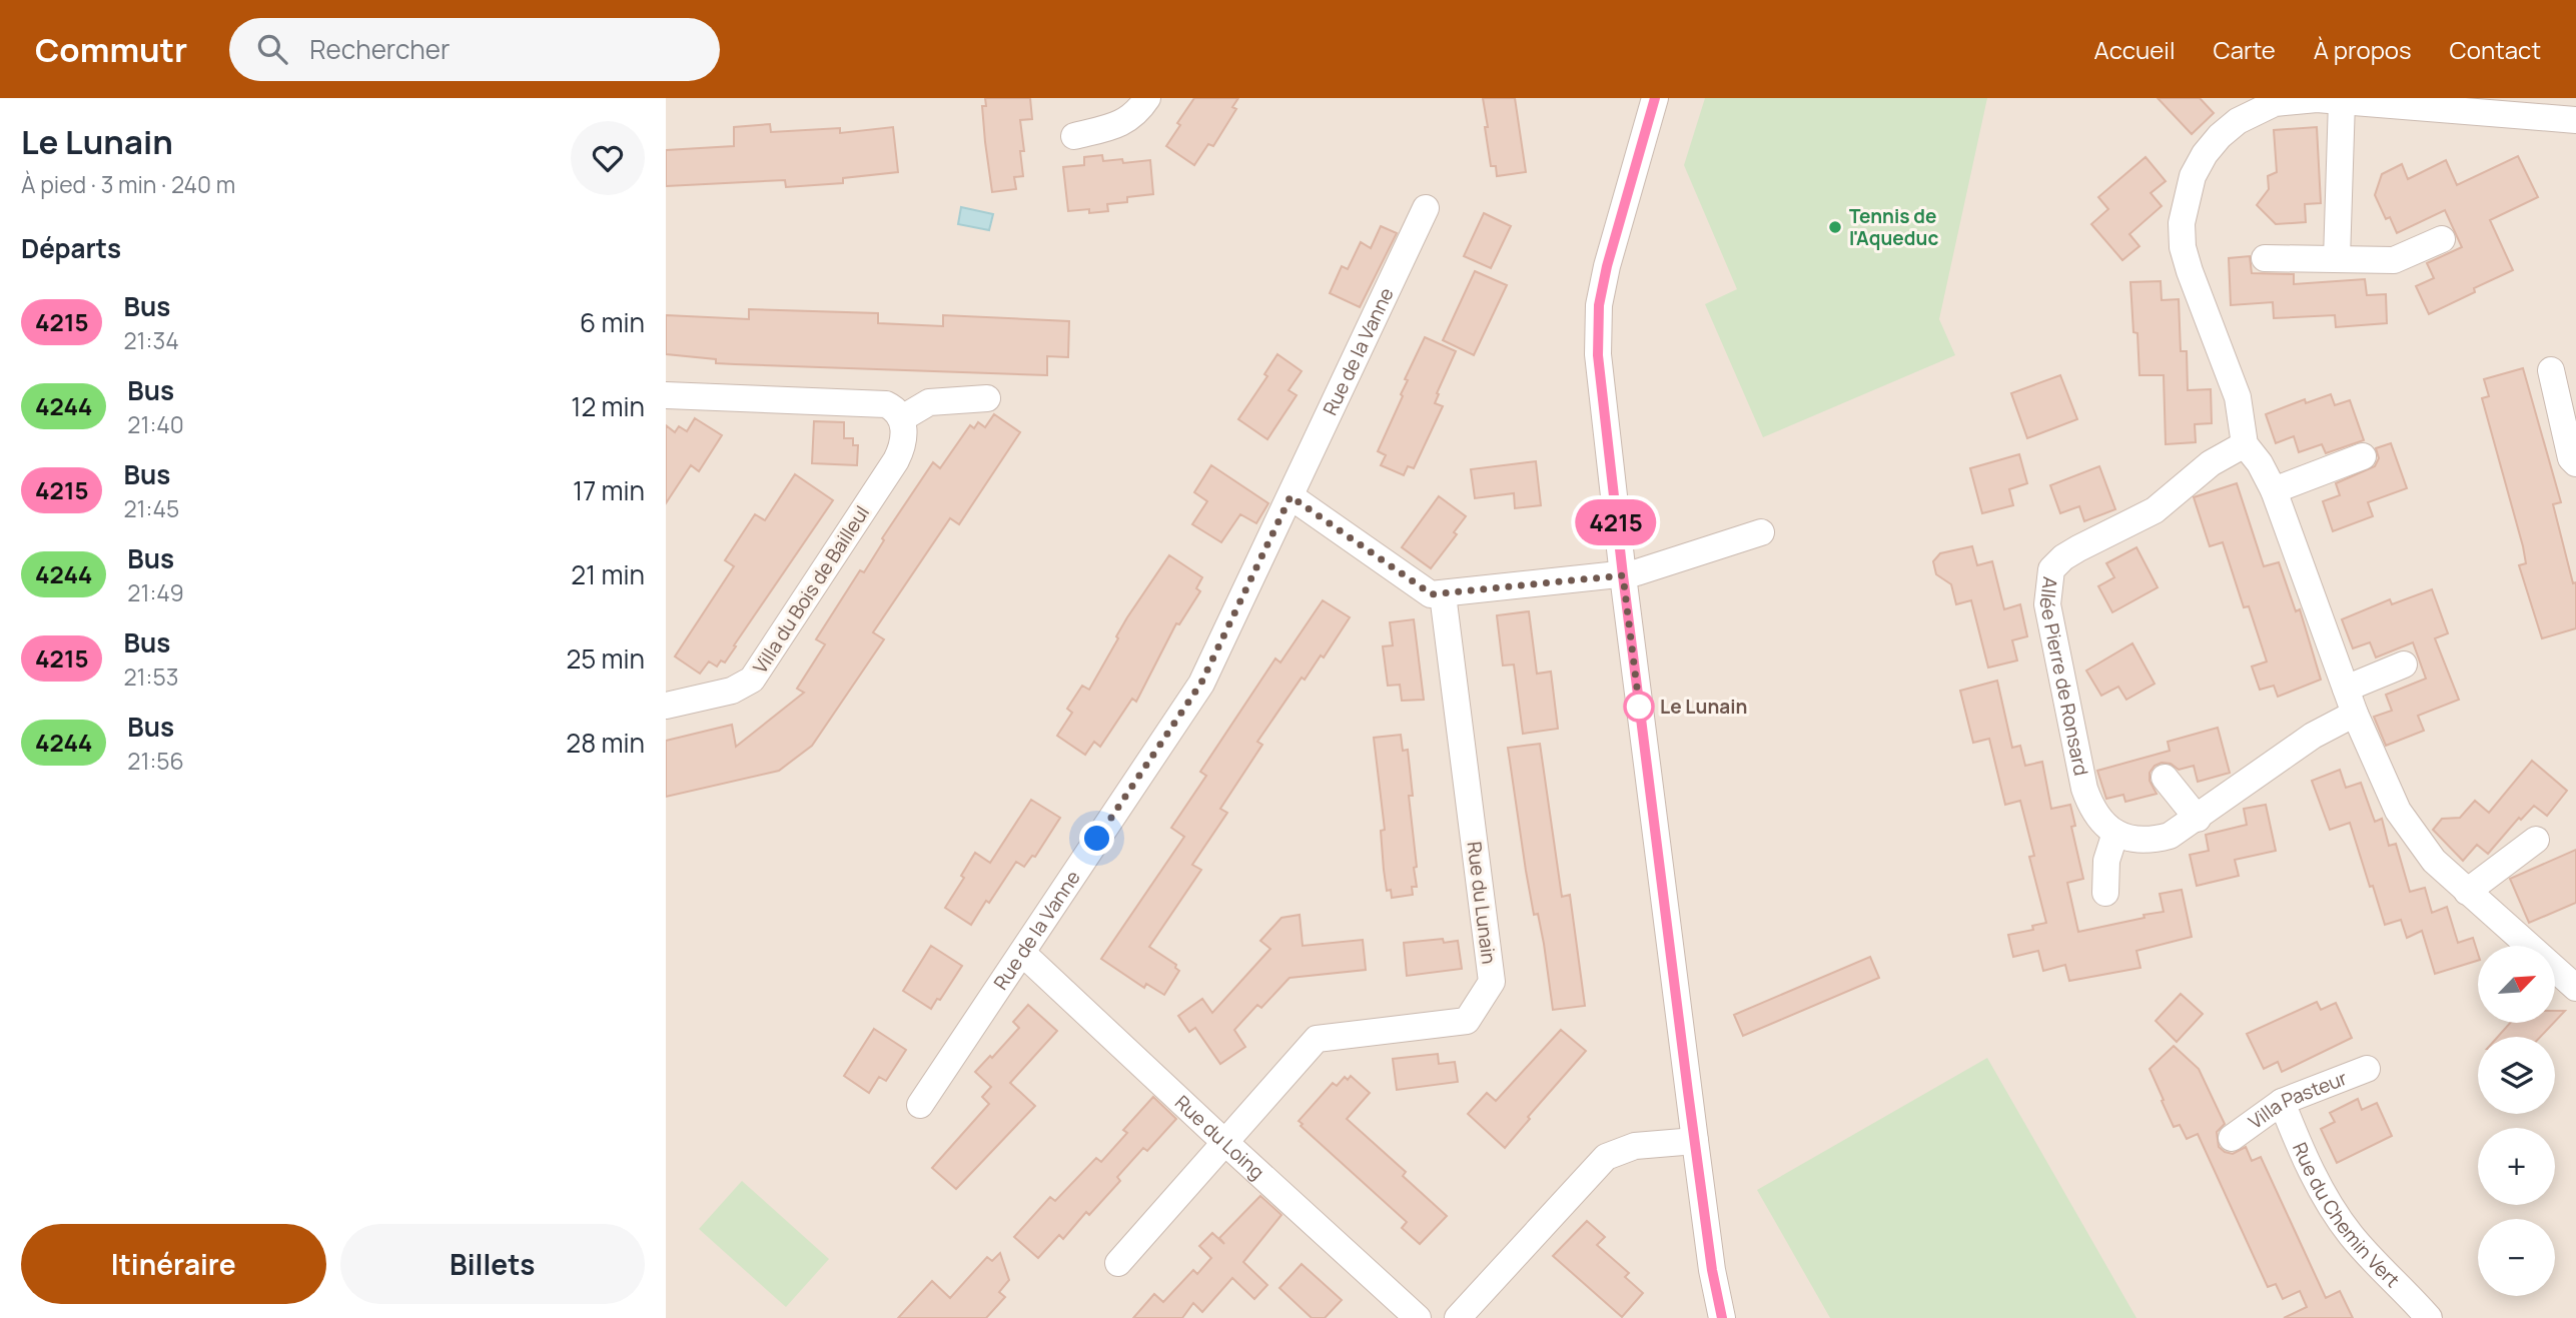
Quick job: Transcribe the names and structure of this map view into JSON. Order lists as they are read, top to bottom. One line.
{"streets":{"street":["Rue de la Vanne","Villa du Bois de Bailleul","Allée Pierre de Ronsard","Rue du Lunain","Villa Pasteur","Rue du Loing","Rue du Chemin Vert"]},"crossings":[["Rue de la Vanne","Rue du Loing"],["Rue du Lunain","Rue du Loing"],["Villa Pasteur","Rue du Chemin Vert"]],"places":["Tennis de l'Aqueduc","Le Lunain"],"lines":["bus line 4215"],"north":"top right","page":{"header":"Commutr","search":"Rechercher","nav":["Accueil","Carte","À propos","Contact"],"heading":[["Le Lunain","À pied · 3 min · 240 m"],"Départs"],"on_map":"4215","list":[{"mark":"4215","name":"Bus","note":"21:34","value":"6 min"},{"mark":"4244","name":"Bus","note":"21:40","value":"12 min"},{"mark":"4215","name":"Bus","note":"21:45","value":"17 min"},{"mark":"4244","name":"Bus","note":"21:49","value":"21 min"},{"mark":"4215","name":"Bus","note":"21:53","value":"25 min"},{"mark":"4244","name":"Bus","note":"21:56","value":"28 min"}],"map_buttons":["+","−"],"buttons":["Itinéraire","Billets"]}}
